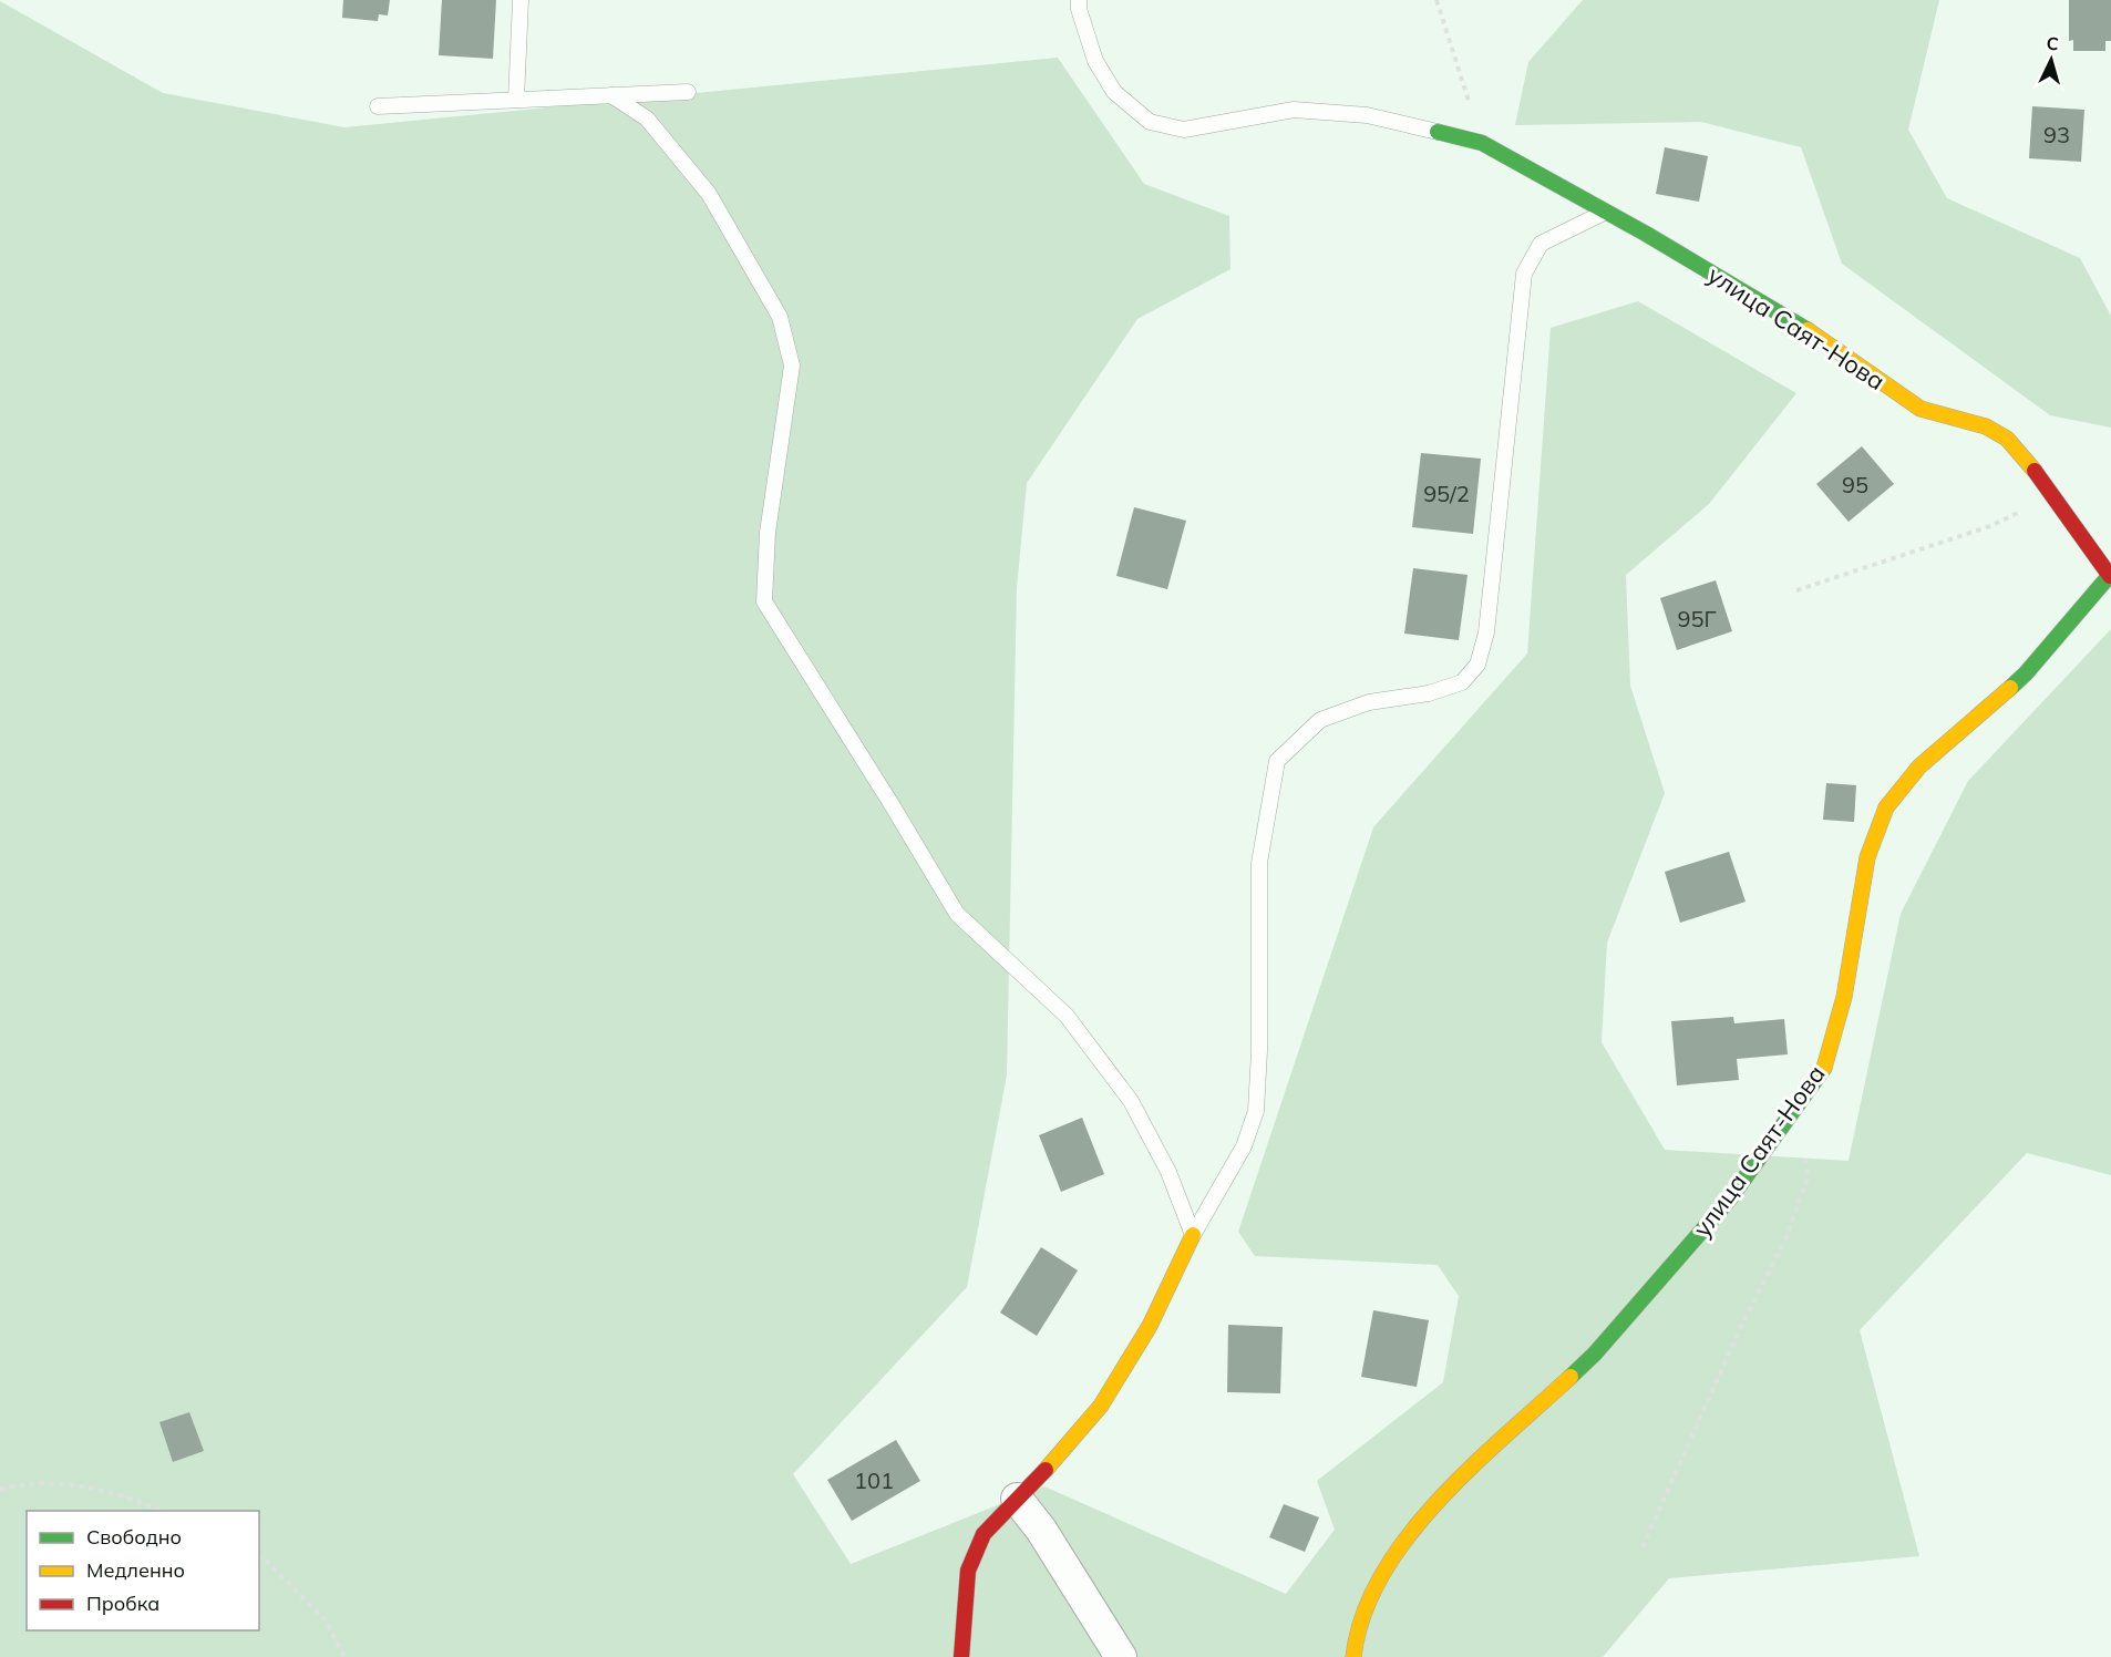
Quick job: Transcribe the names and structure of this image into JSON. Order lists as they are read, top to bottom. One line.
{"streets":{"street":["улица Саят-Нова"]},"house_numbers":["93","95","95/2","95Г","101"],"legend":["Свободно","Медленно","Пробка"],"north":"top"}
